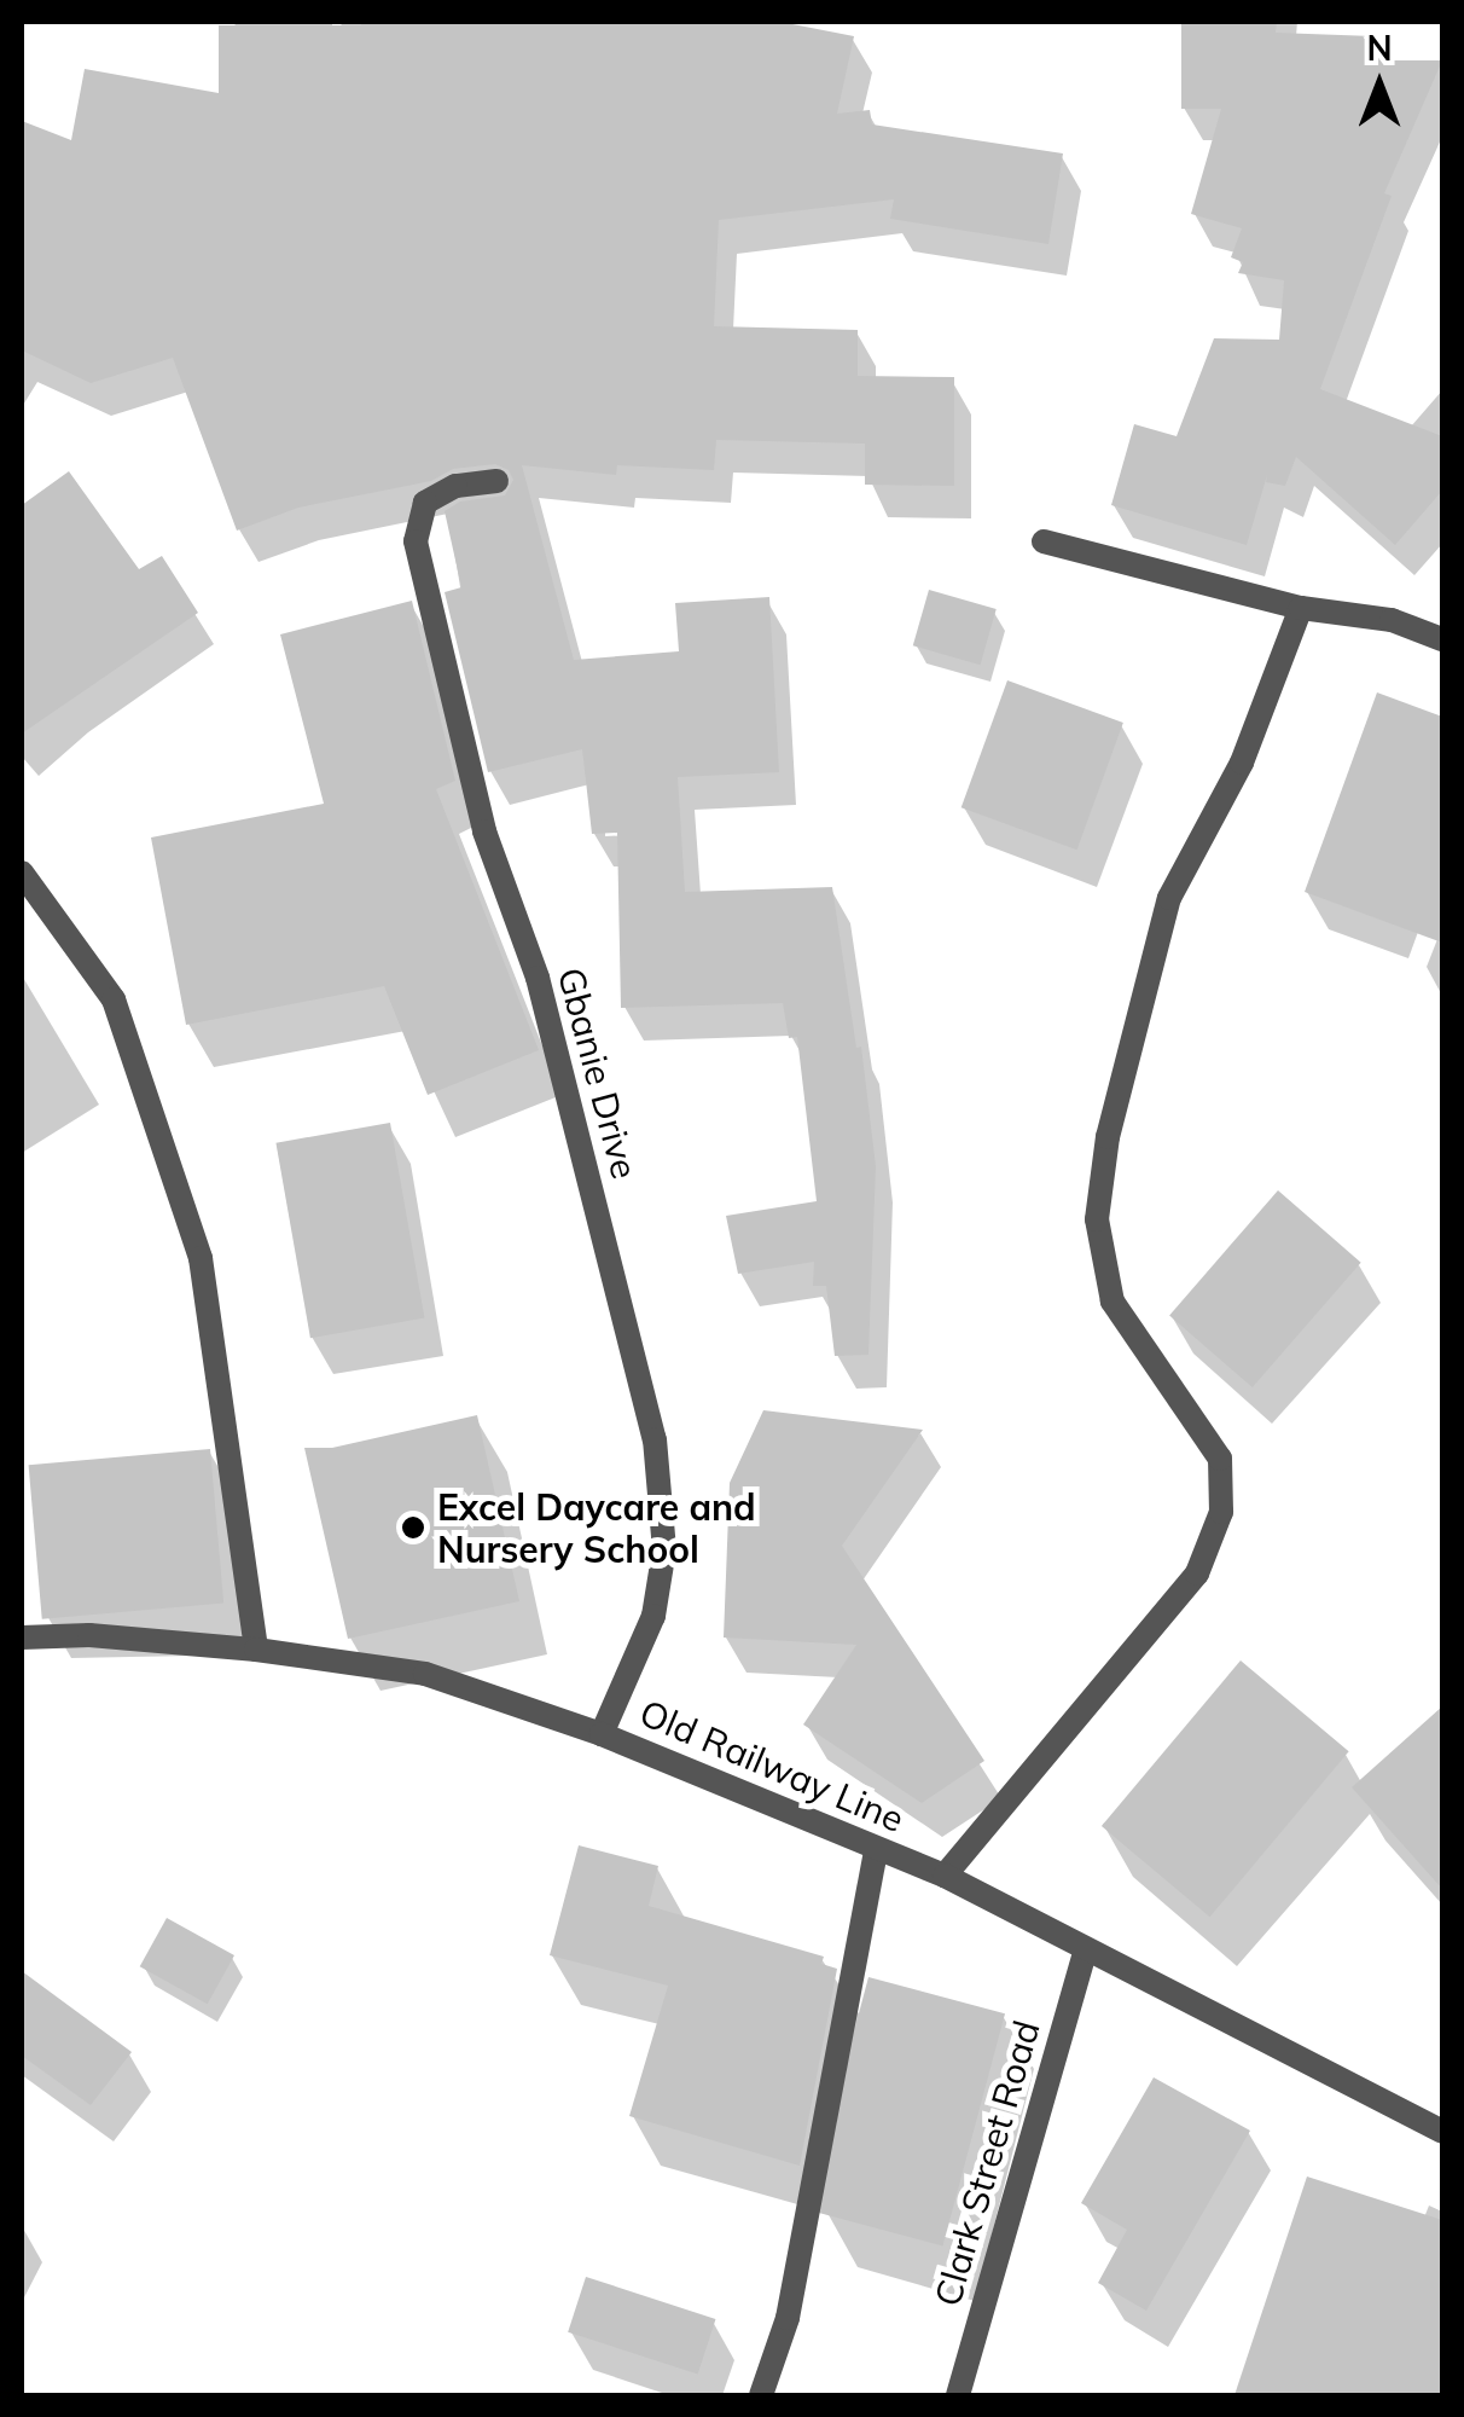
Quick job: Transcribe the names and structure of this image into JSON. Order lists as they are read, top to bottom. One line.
{"streets":{"street":["Gbanie Drive","Old Railway Line","Clark Street Road"]},"crossings":[["Gbanie Drive","Old Railway Line"],["Old Railway Line","Clark Street Road"]],"places":["Excel Daycare and Nursery School"],"north":"top"}
